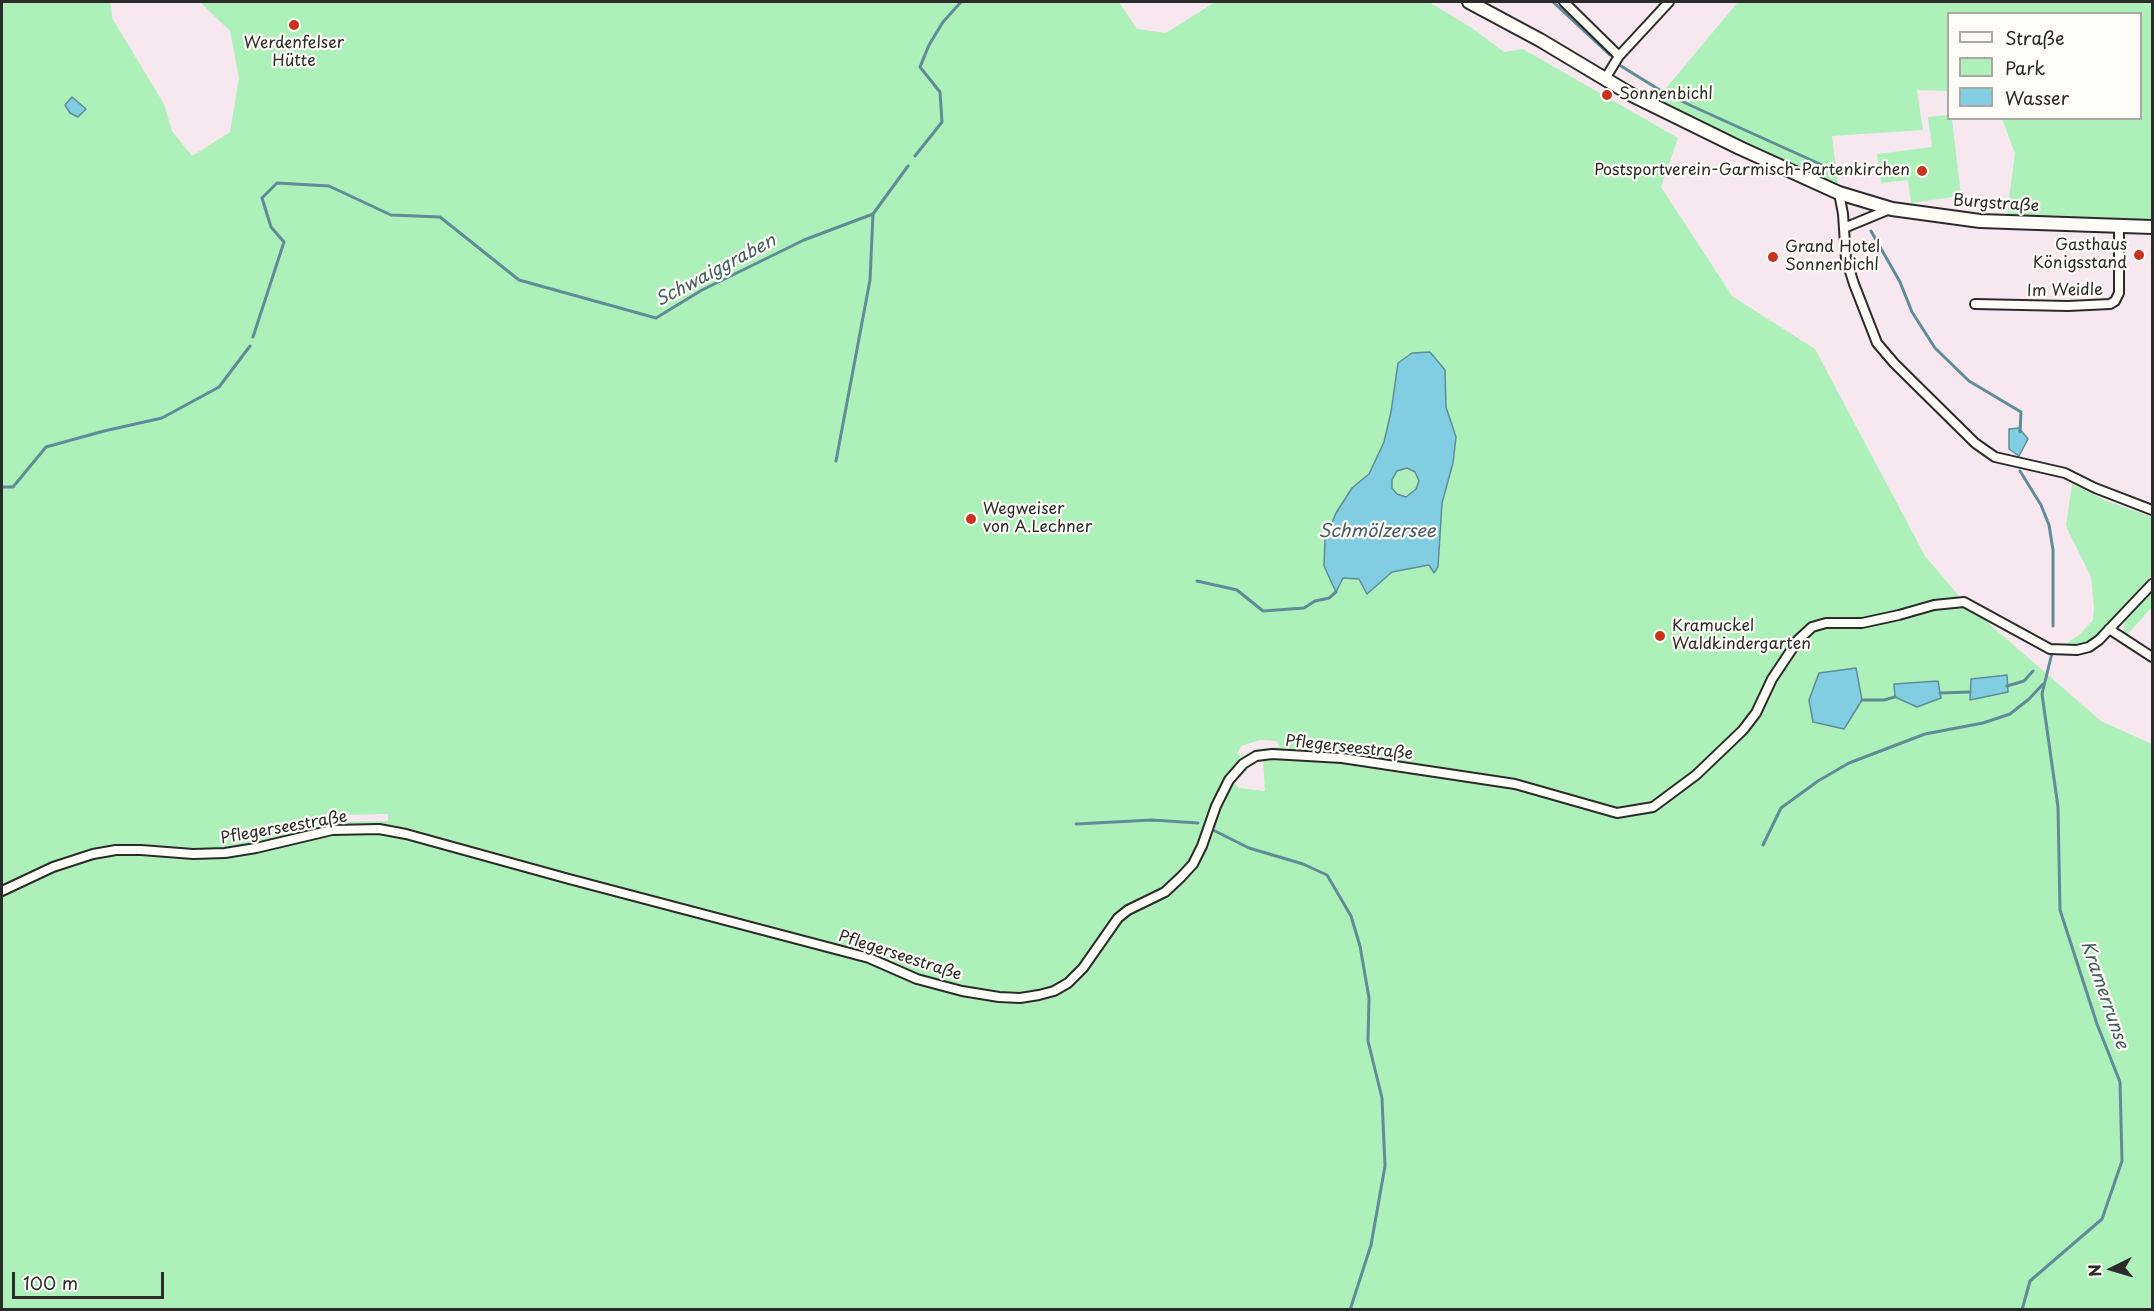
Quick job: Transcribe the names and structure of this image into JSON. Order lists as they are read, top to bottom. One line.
{"streets":{"main road":["Burgstraße"],"street":["Im Weidle","Pflegerseestraße"]},"crossings":[["Burgstraße","Im Weidle"]],"water":["Schwaiggraben","Schmölzersee","Kramerrunse"],"places":["Werdenfelser Hütte","Sonnenbichl","Postsportverein-Garmisch-Partenkirchen","Gasthaus Königsstand","Grand Hotel Sonnenbichl","Wegweiser von A.Lechner","Kramuckel Waldkindergarten"],"legend":["Straße","Park","Wasser"],"scale_bar":"100 m","north":"left"}
